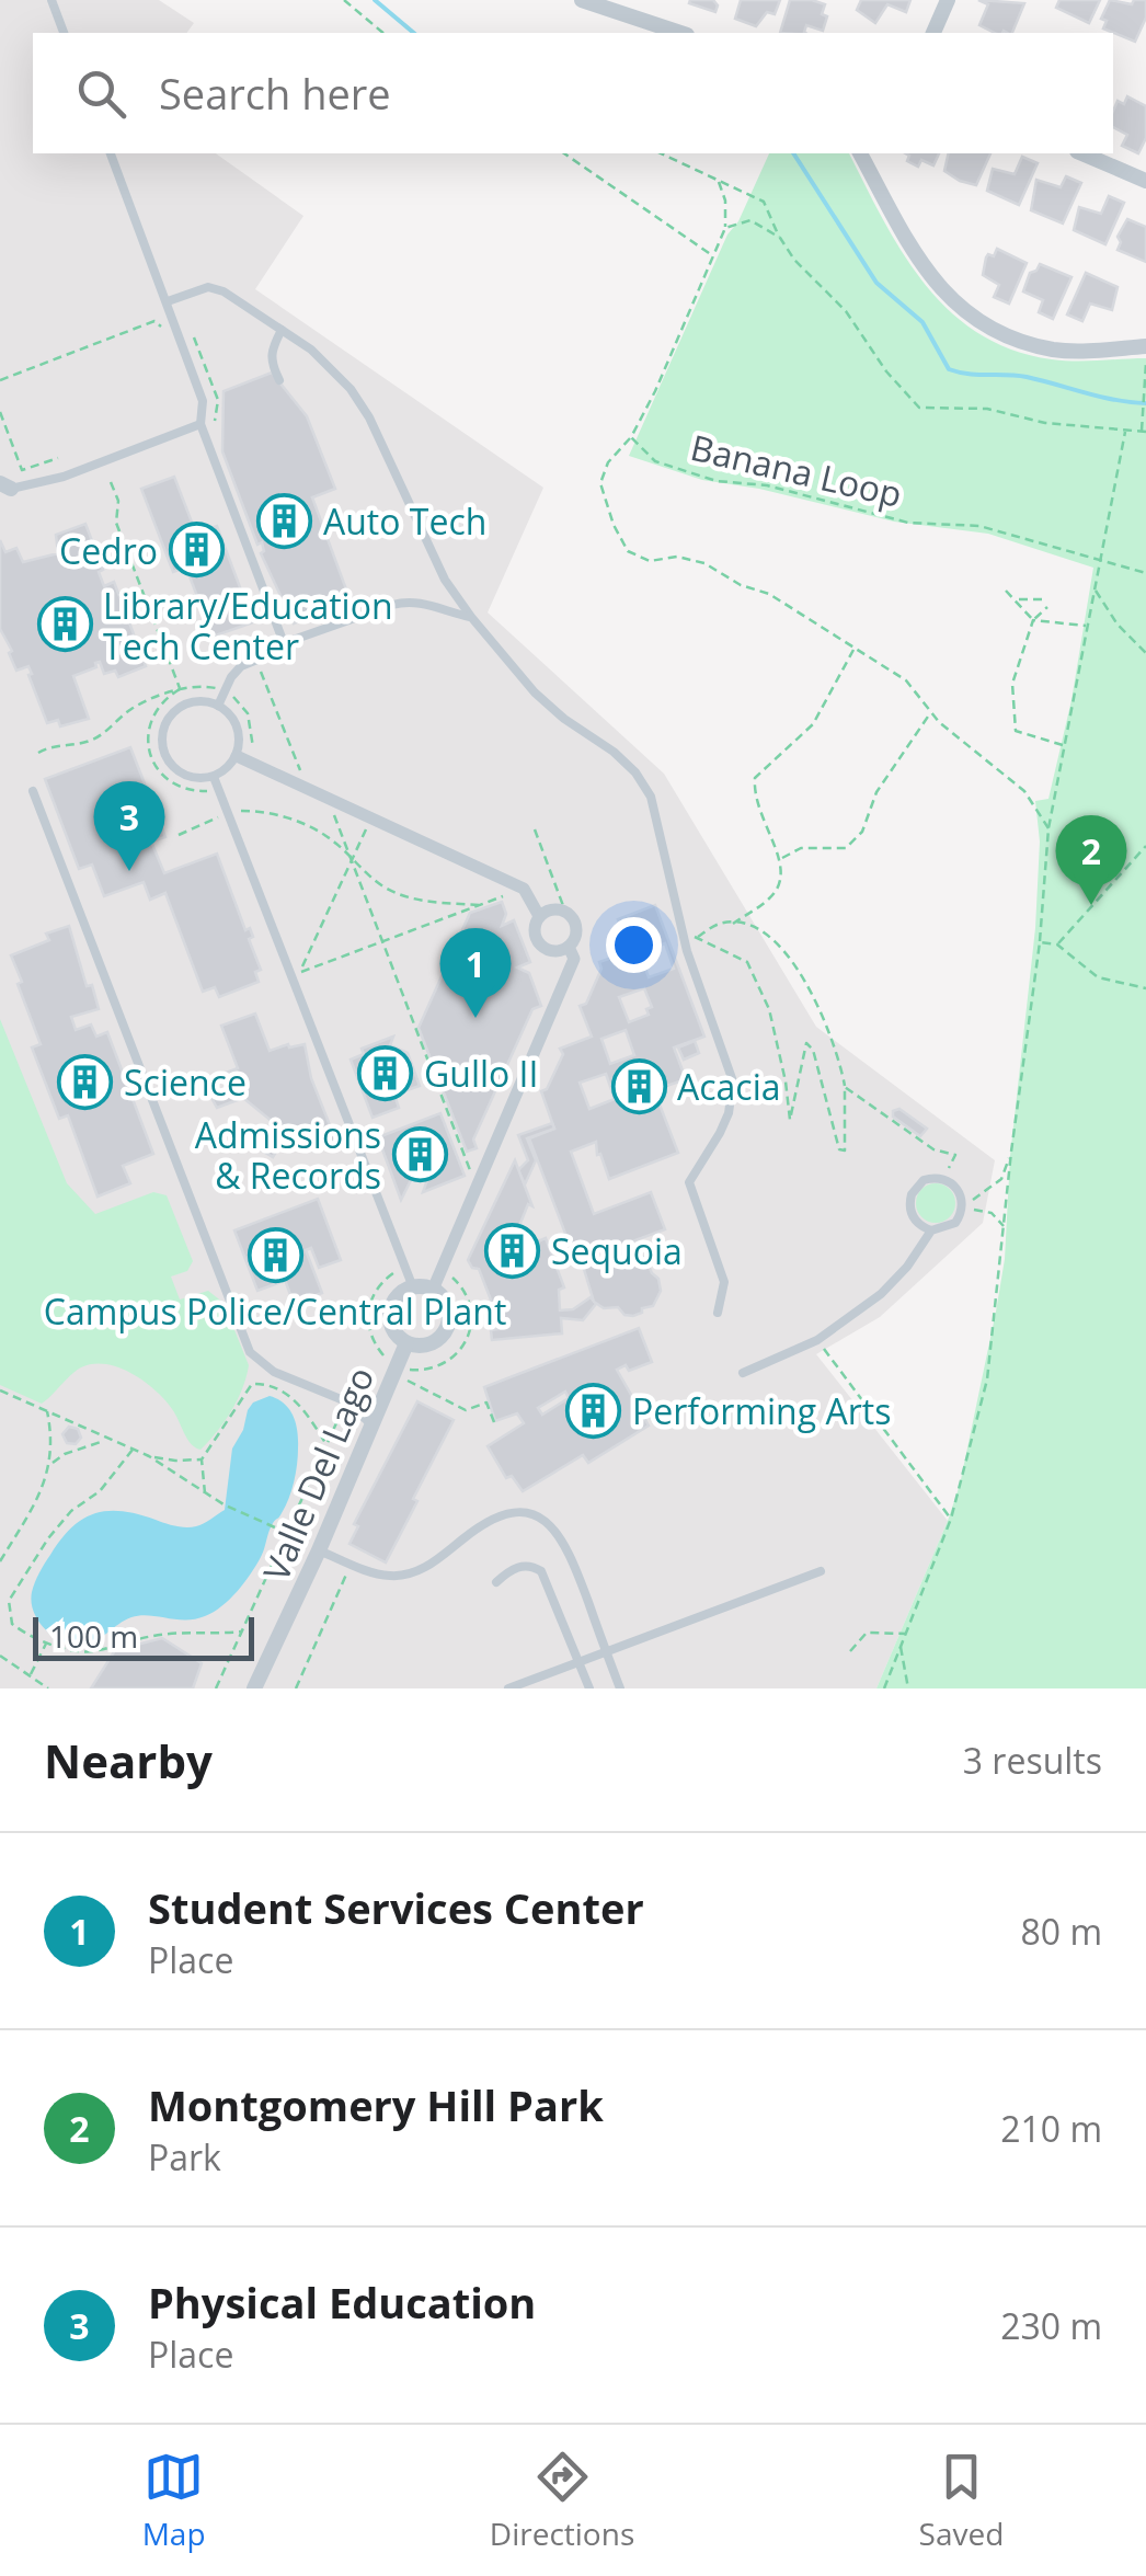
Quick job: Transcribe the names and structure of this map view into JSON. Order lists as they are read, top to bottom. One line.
{"streets":{"street":["Valle Del Lago"],"path":["Banana Loop"]},"places":{"building":["Auto Tech","Cedro","Library/Education Tech Center","Gullo II","Science","Acacia","Admissions & Records","Sequoia","Campus Police/Central Plant","Performing Arts"]},"scale_bar":"100 m","page":{"search":"Search here","pins":["3","2","1"],"scale":"100 m","heading":["Nearby","3 results"],"list":[{"mark":"1","name":"Student Services Center","note":"Place","value":"80 m"},{"mark":"2","name":"Montgomery Hill Park","note":"Park","value":"210 m"},{"mark":"3","name":"Physical Education","note":"Place","value":"230 m"}],"nav":["Map","Directions","Saved"]}}
